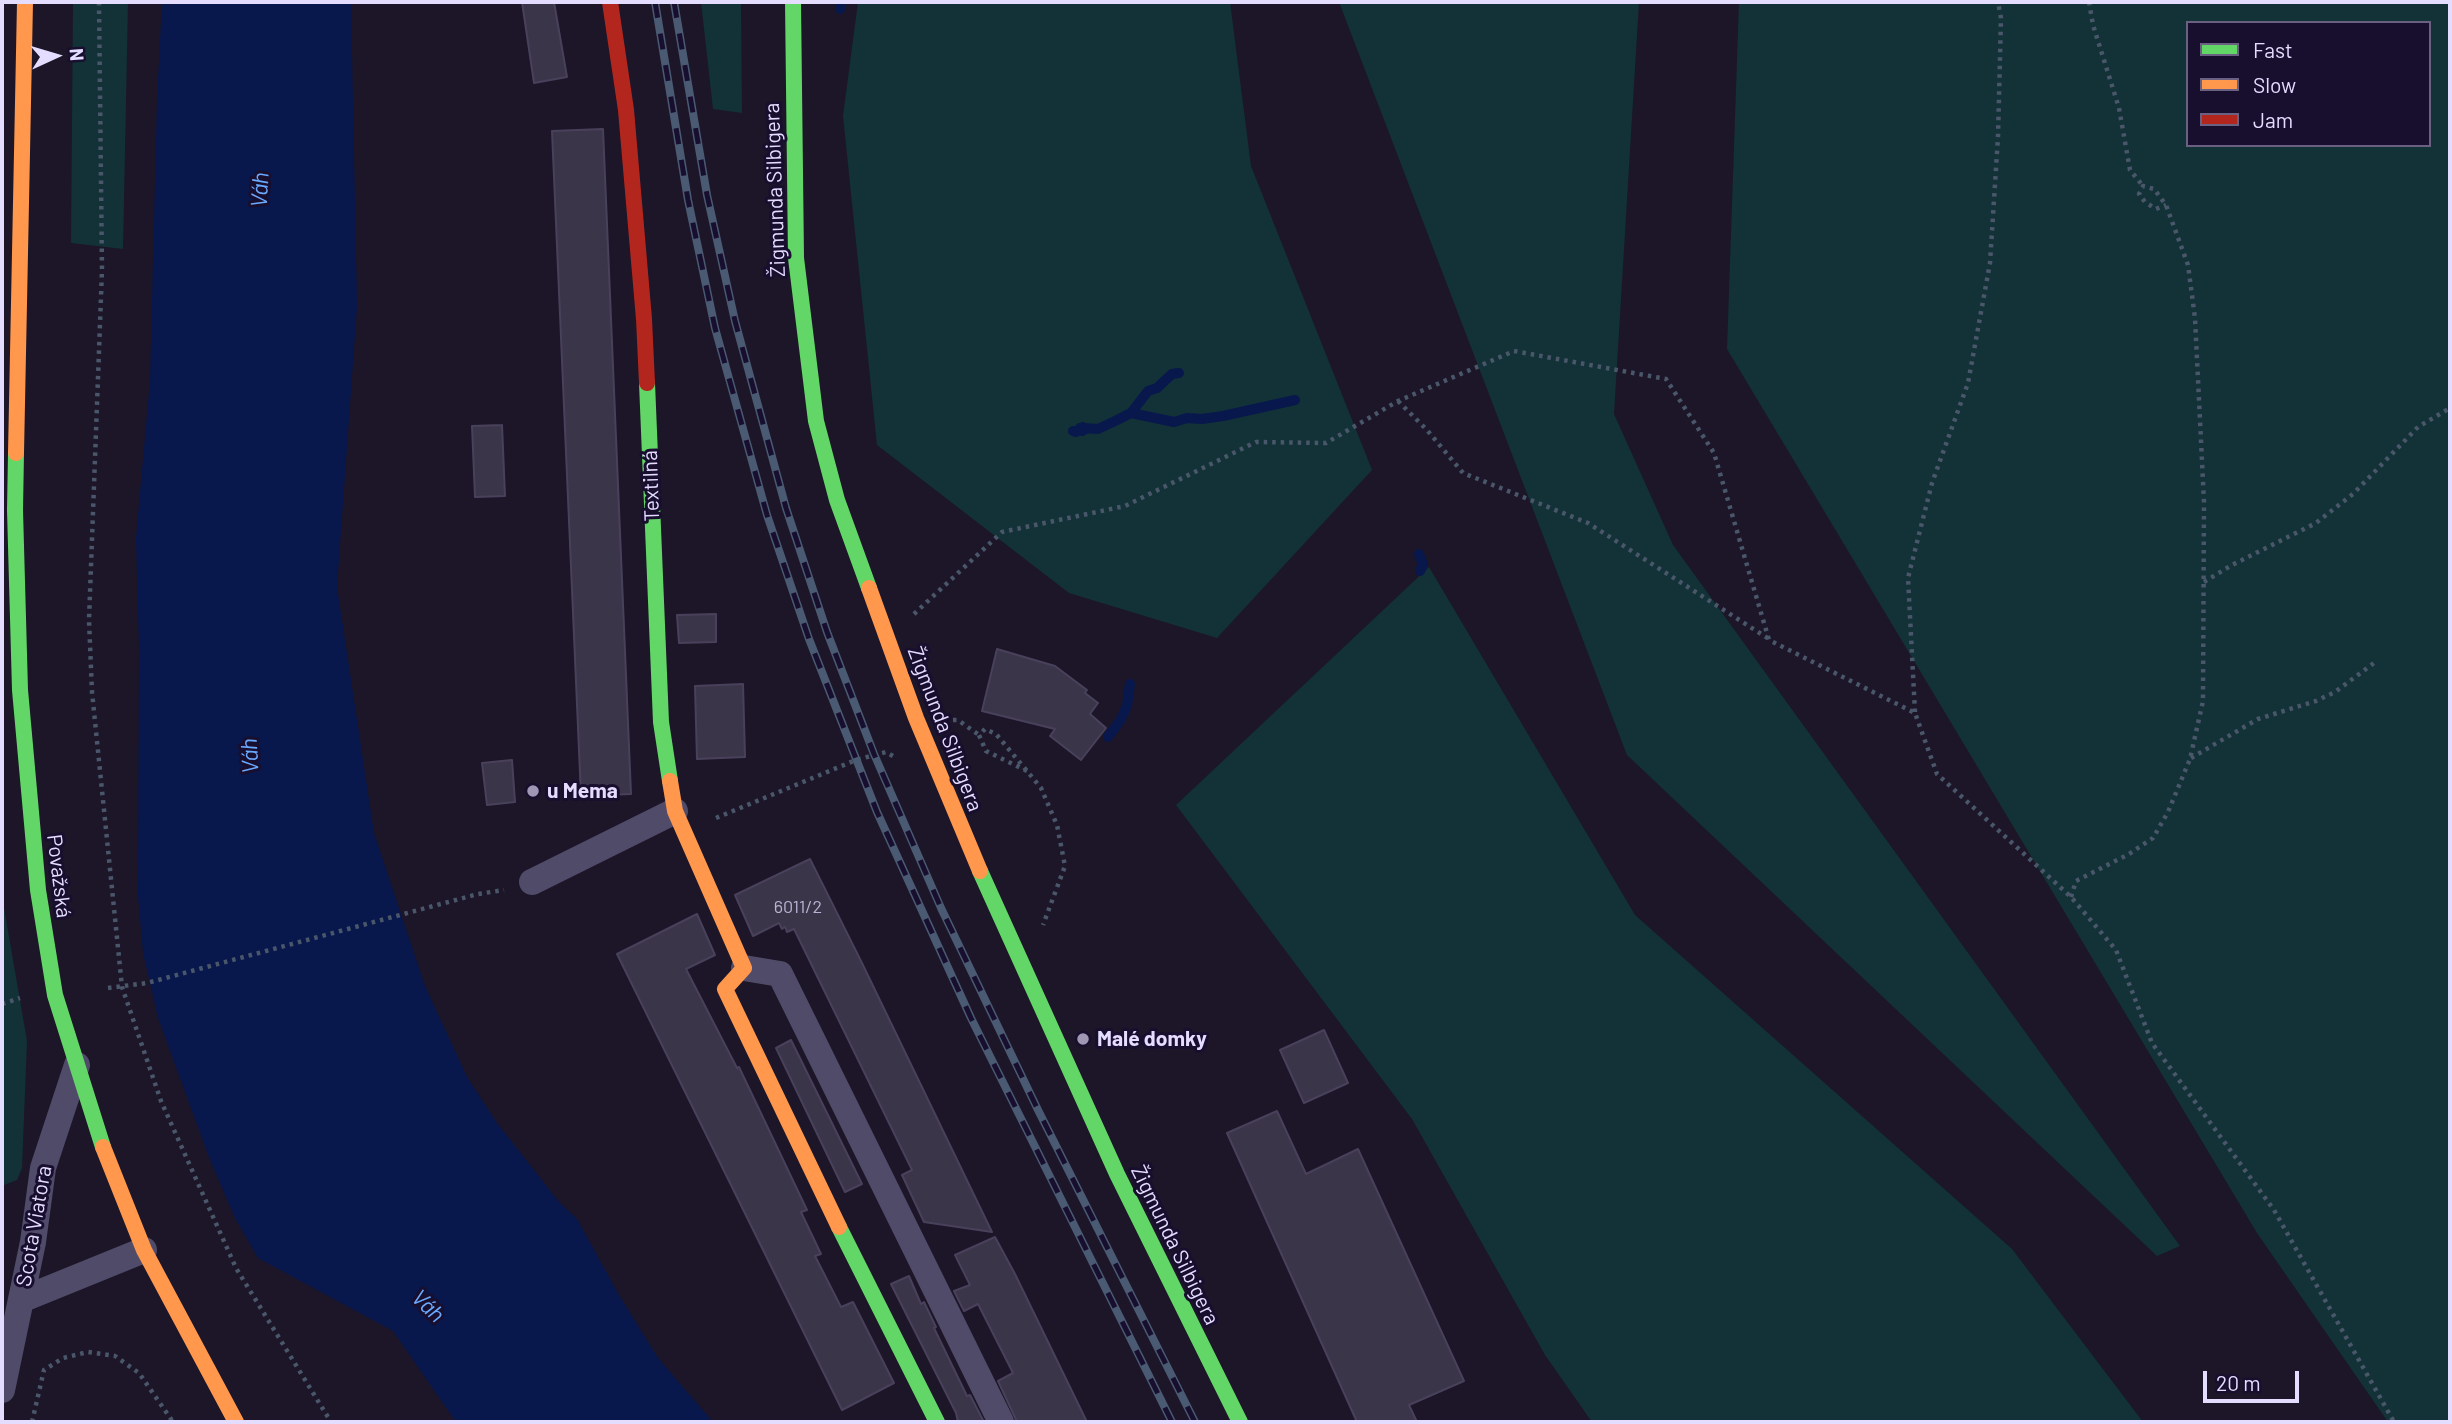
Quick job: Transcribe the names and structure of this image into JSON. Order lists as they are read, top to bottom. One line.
{"streets":{"street":["Žigmunda Silbigera","Textilná","Považská","Scota Viatora"]},"crossings":[["Považská","Scota Viatora"]],"water":["Váh"],"places":["u Mema","Malé domky"],"house_numbers":["6011/2"],"legend":["Fast","Slow","Jam"],"scale_bar":"20 m","north":"right"}
